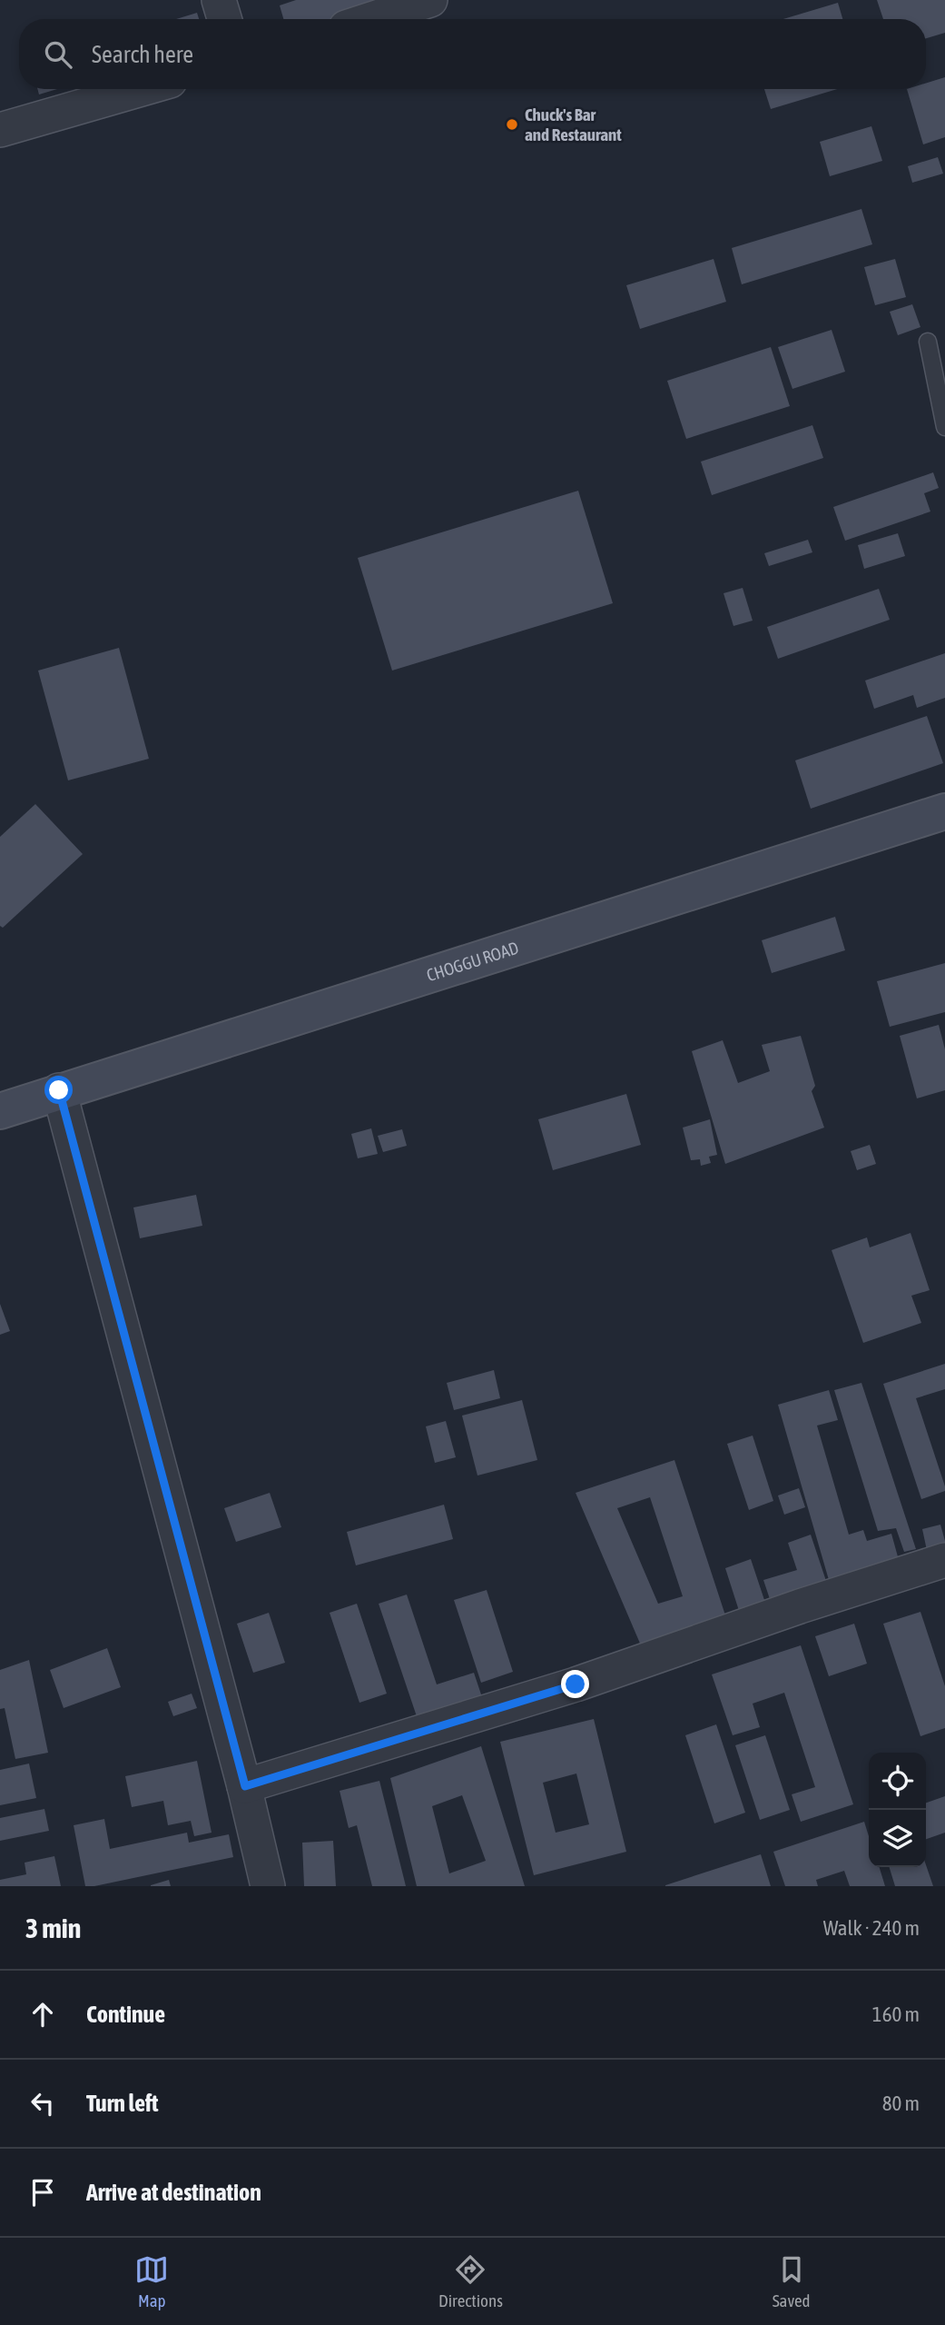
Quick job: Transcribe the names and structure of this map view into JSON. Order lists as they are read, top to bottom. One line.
{"streets":{"main road":["CHOGGU ROAD"]},"places":["Chuck's Bar and Restaurant"],"page":{"search":"Search here","heading":["3 min","Walk · 240 m"],"list":[["Continue","160 m"],["Turn left","80 m"],"Arrive at destination"],"nav":["Map","Directions","Saved"]}}
